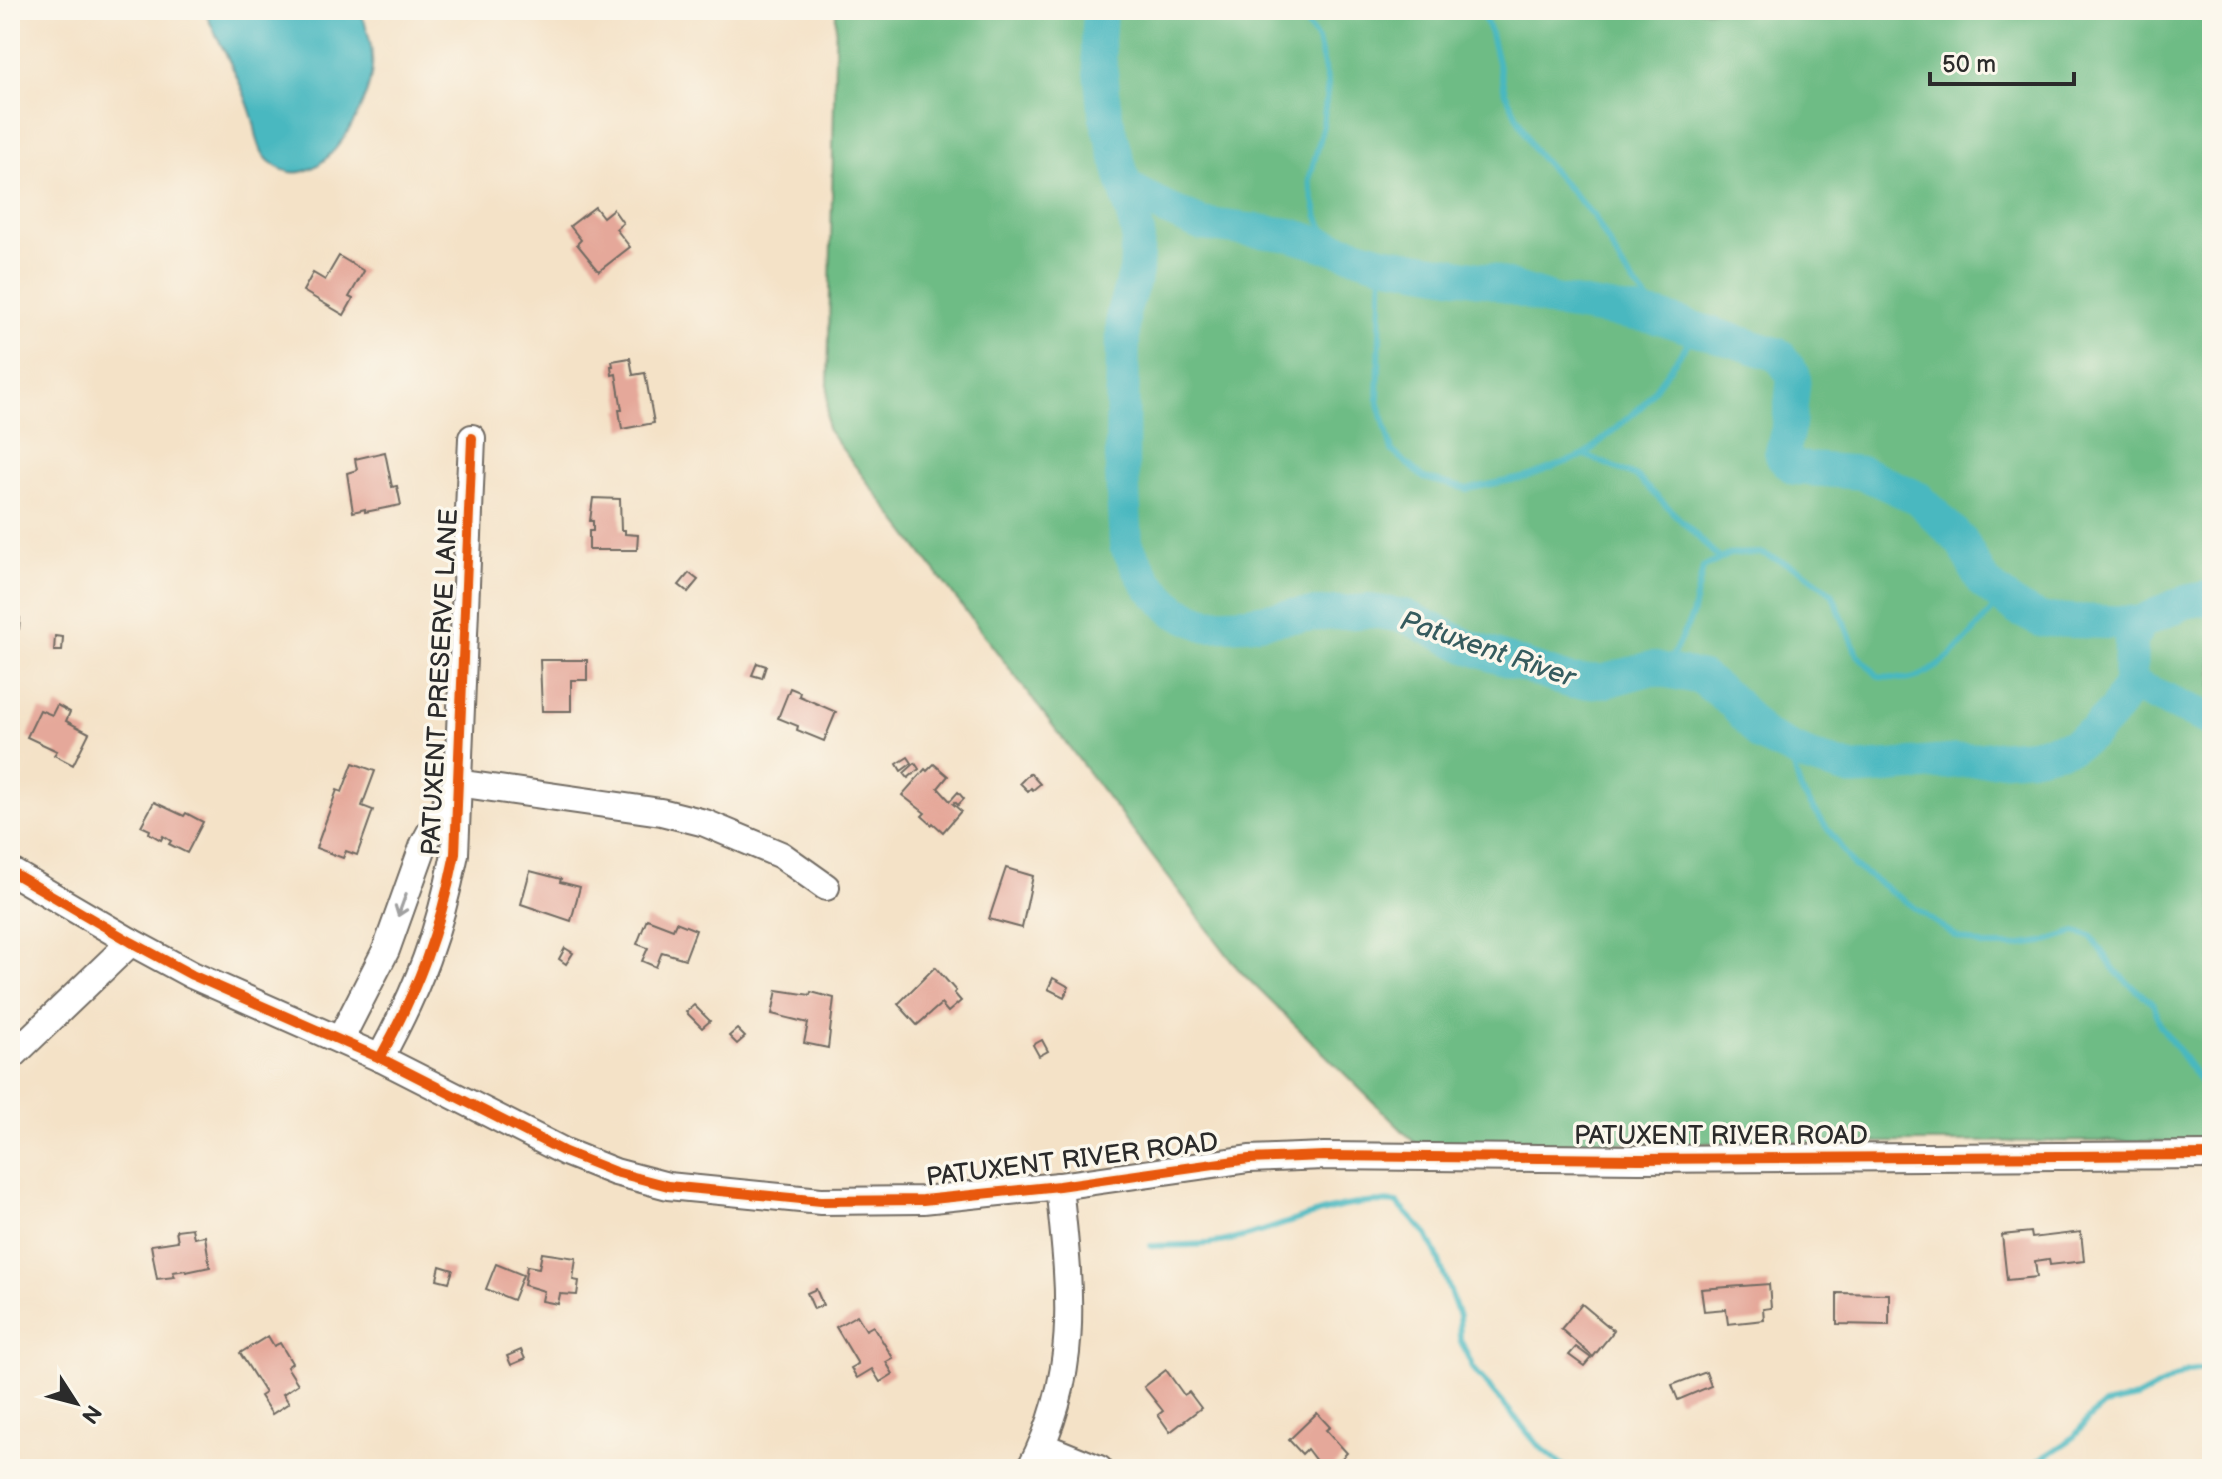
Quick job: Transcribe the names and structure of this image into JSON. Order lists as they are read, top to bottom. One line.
{"streets":{"street":["PATUXENT PRESERVE LANE","PATUXENT RIVER ROAD"]},"crossings":[["PATUXENT PRESERVE LANE","PATUXENT RIVER ROAD"]],"water":["Patuxent River"],"scale_bar":"50 m","north":"bottom right"}
